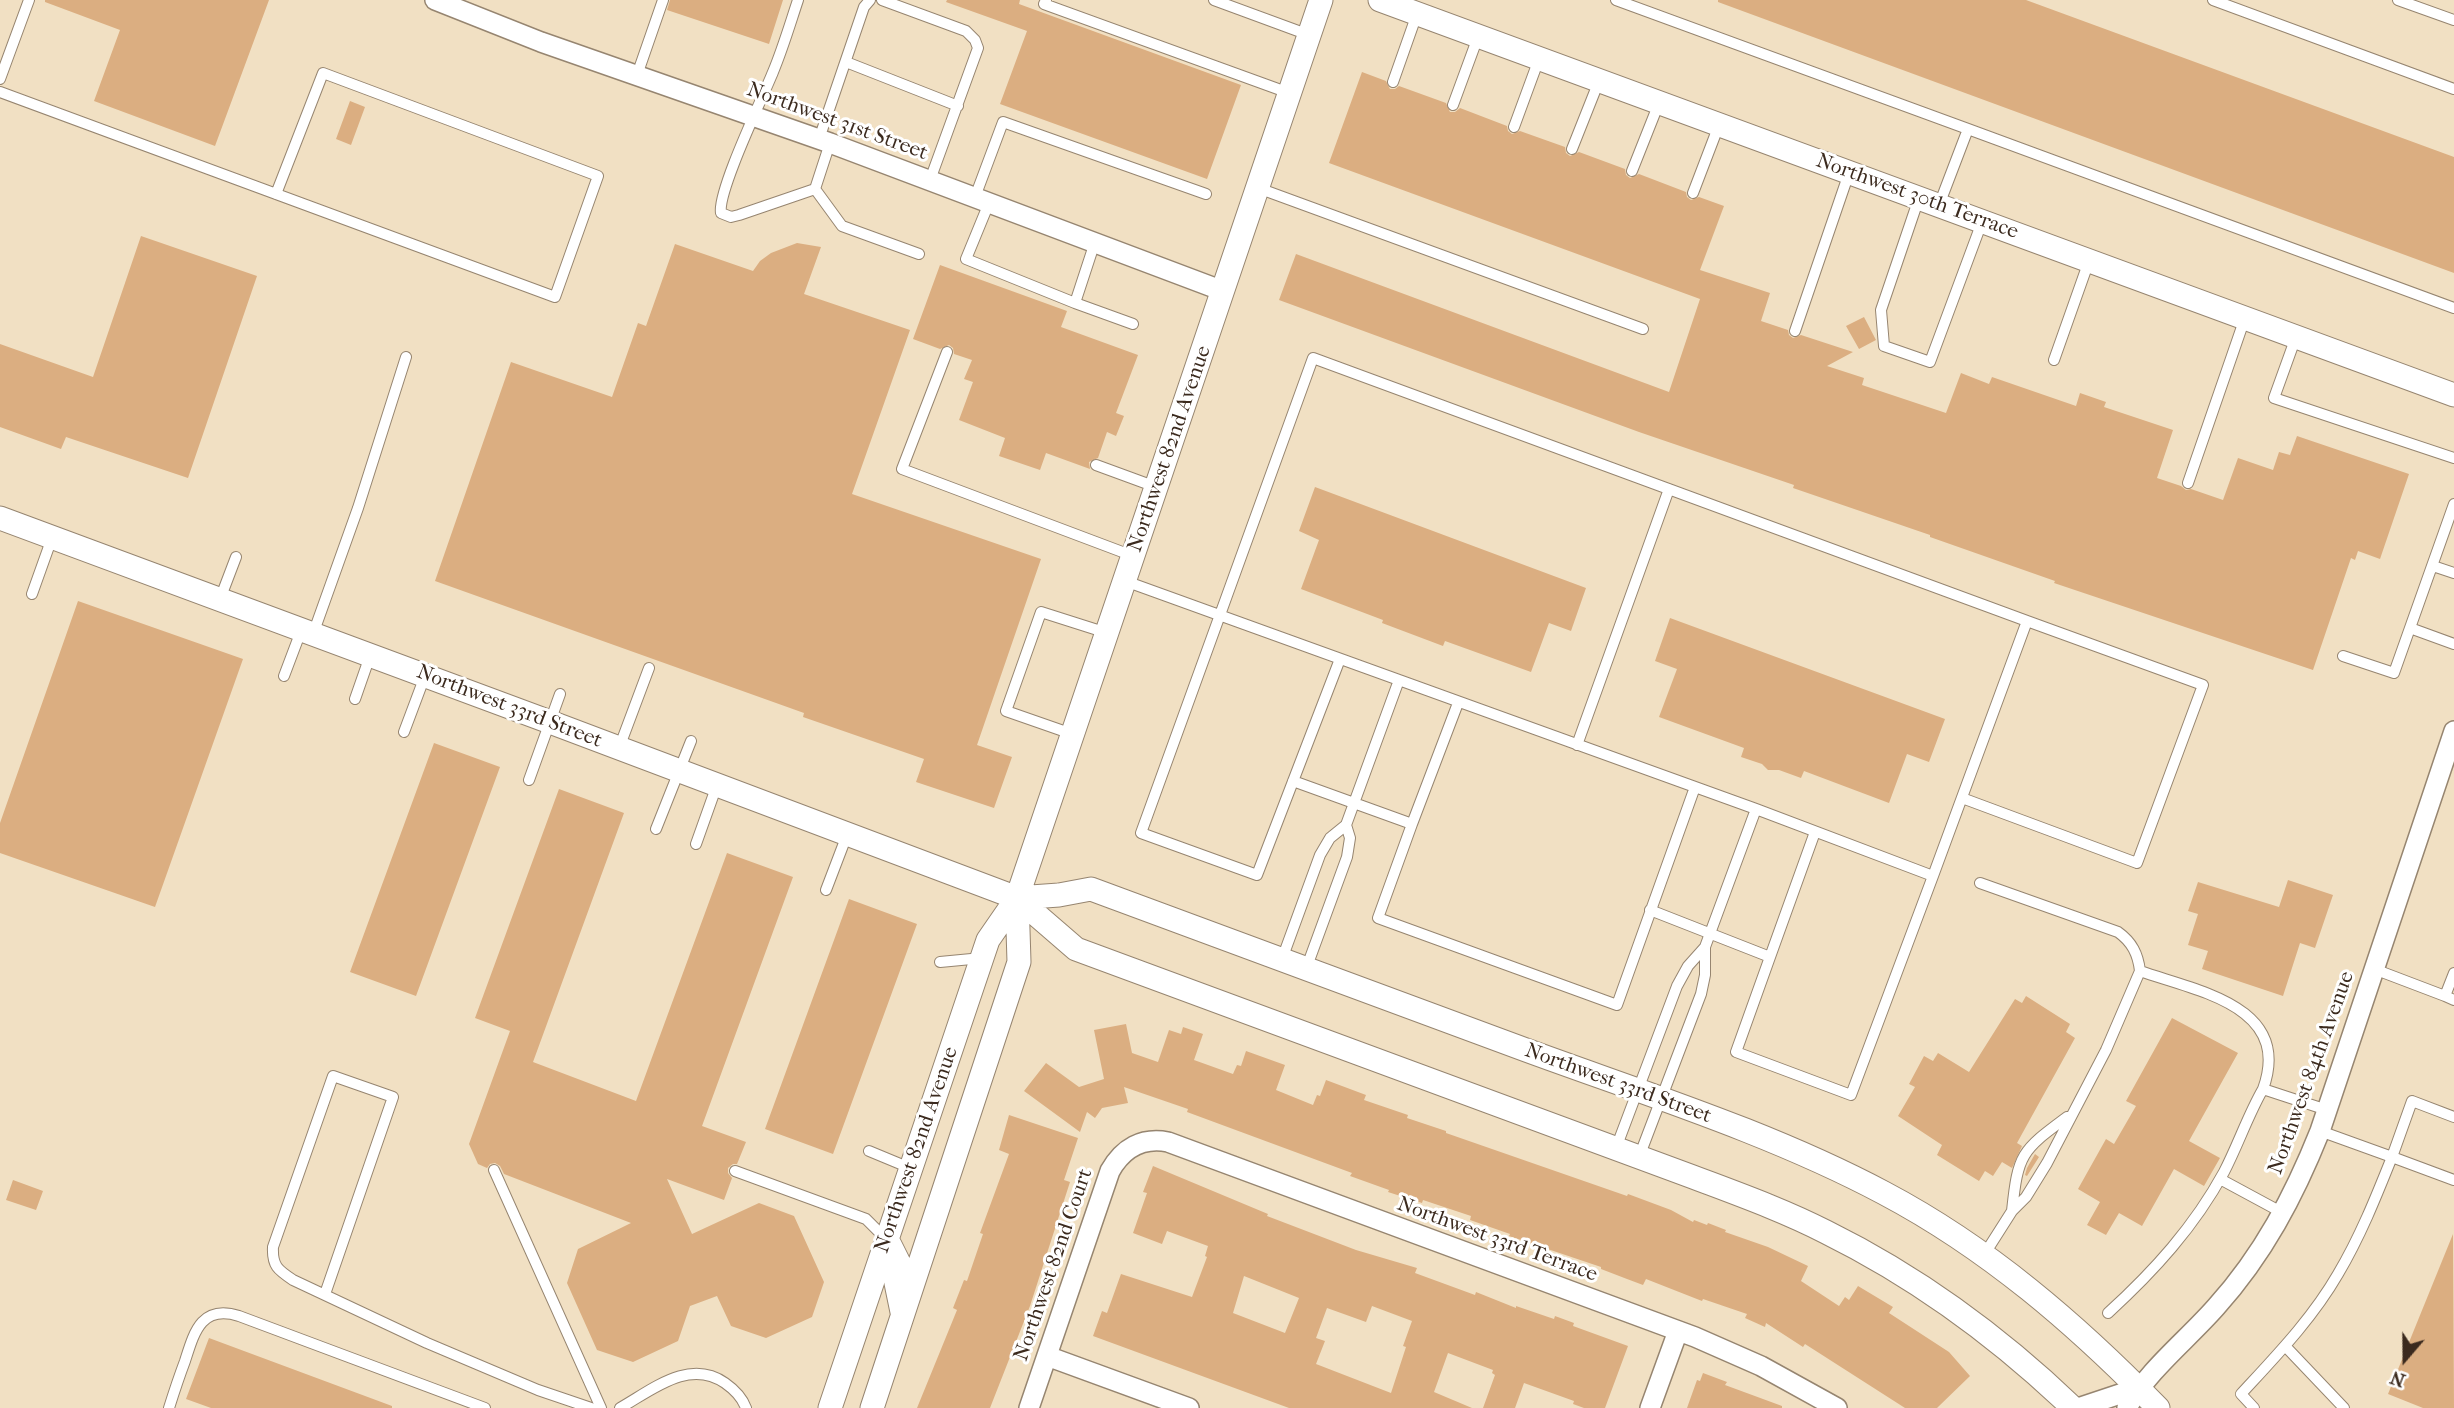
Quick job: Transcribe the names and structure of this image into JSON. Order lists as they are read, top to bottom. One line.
{"streets":{"street":["Northwest 31st Street","Northwest 30th Terrace","Northwest 82nd Avenue","Northwest 33rd Street","Northwest 84th Avenue","Northwest 33rd Terrace","Northwest 82nd Court"]},"crossings":[["Northwest 31st Street","Northwest 82nd Avenue"],["Northwest 82nd Avenue","Northwest 33rd Street"],["Northwest 33rd Street","Northwest 84th Avenue"],["Northwest 33rd Terrace","Northwest 82nd Court"]],"north":"bottom"}
